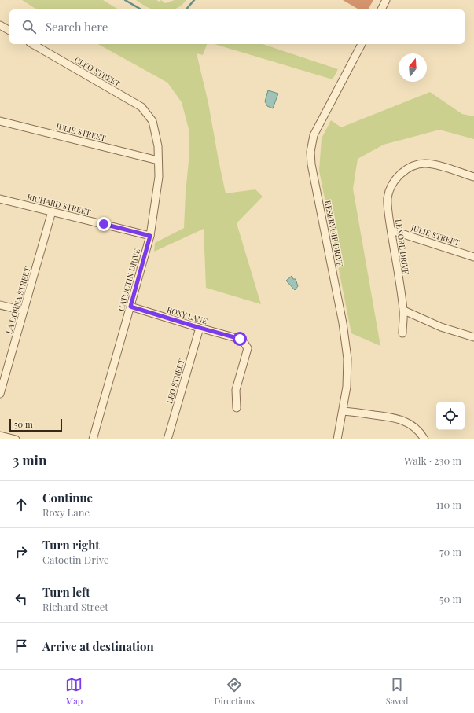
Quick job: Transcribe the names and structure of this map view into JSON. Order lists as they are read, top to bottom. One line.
{"streets":{"street":["CLEO STREET","JULIE STREET","RICHARD STREET","RESERVOIR DRIVE","LENORE DRIVE","CATOCTIN DRIVE","LA DORNA STREET","ROXY LANE","LEO STREET"]},"crossings":[["CLEO STREET","CATOCTIN DRIVE"],["JULIE STREET","LENORE DRIVE"],["JULIE STREET","CATOCTIN DRIVE"],["RICHARD STREET","CATOCTIN DRIVE"],["RICHARD STREET","LA DORNA STREET"],["CATOCTIN DRIVE","ROXY LANE"],["ROXY LANE","LEO STREET"]],"scale_bar":"50 m","north":"top","page":{"search":"Search here","scale":"50 m","heading":["3 min","Walk · 230 m"],"list":[["Continue","Roxy Lane","110 m"],["Turn right","Catoctin Drive","70 m"],["Turn left","Richard Street","50 m"],"Arrive at destination"],"nav":["Map","Directions","Saved"]}}
